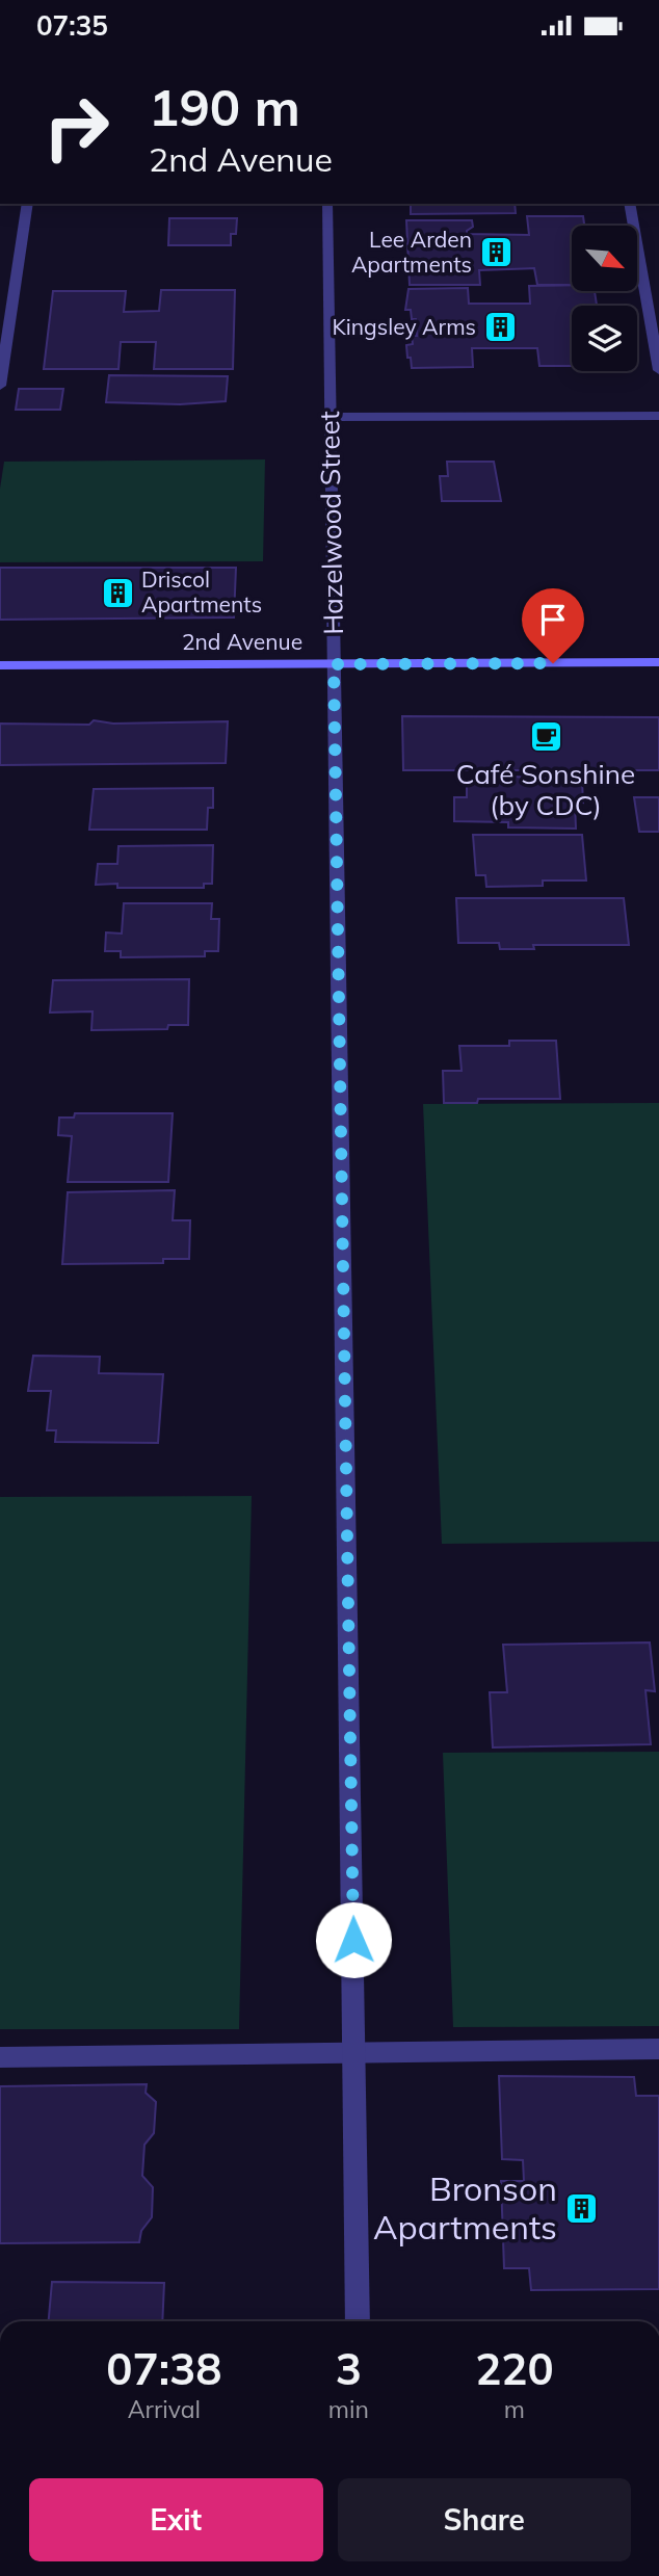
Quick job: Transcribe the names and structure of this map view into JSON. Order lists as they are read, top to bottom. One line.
{"streets":{"street":["Hazelwood Street","2nd Avenue"]},"crossings":[["Hazelwood Street","2nd Avenue"]],"places":{"building":["Lee Arden Apartments","Kingsley Arms","Driscol Apartments","Bronson Apartments"],"cafe":["Café Sonshine (by CDC)"]},"north":"bottom right","page":{"status":"07:35","turn":["190 m","2nd Avenue"],"eta":["07:38","Arrival","3","min","220","m"],"buttons":["Exit","Share"]}}
